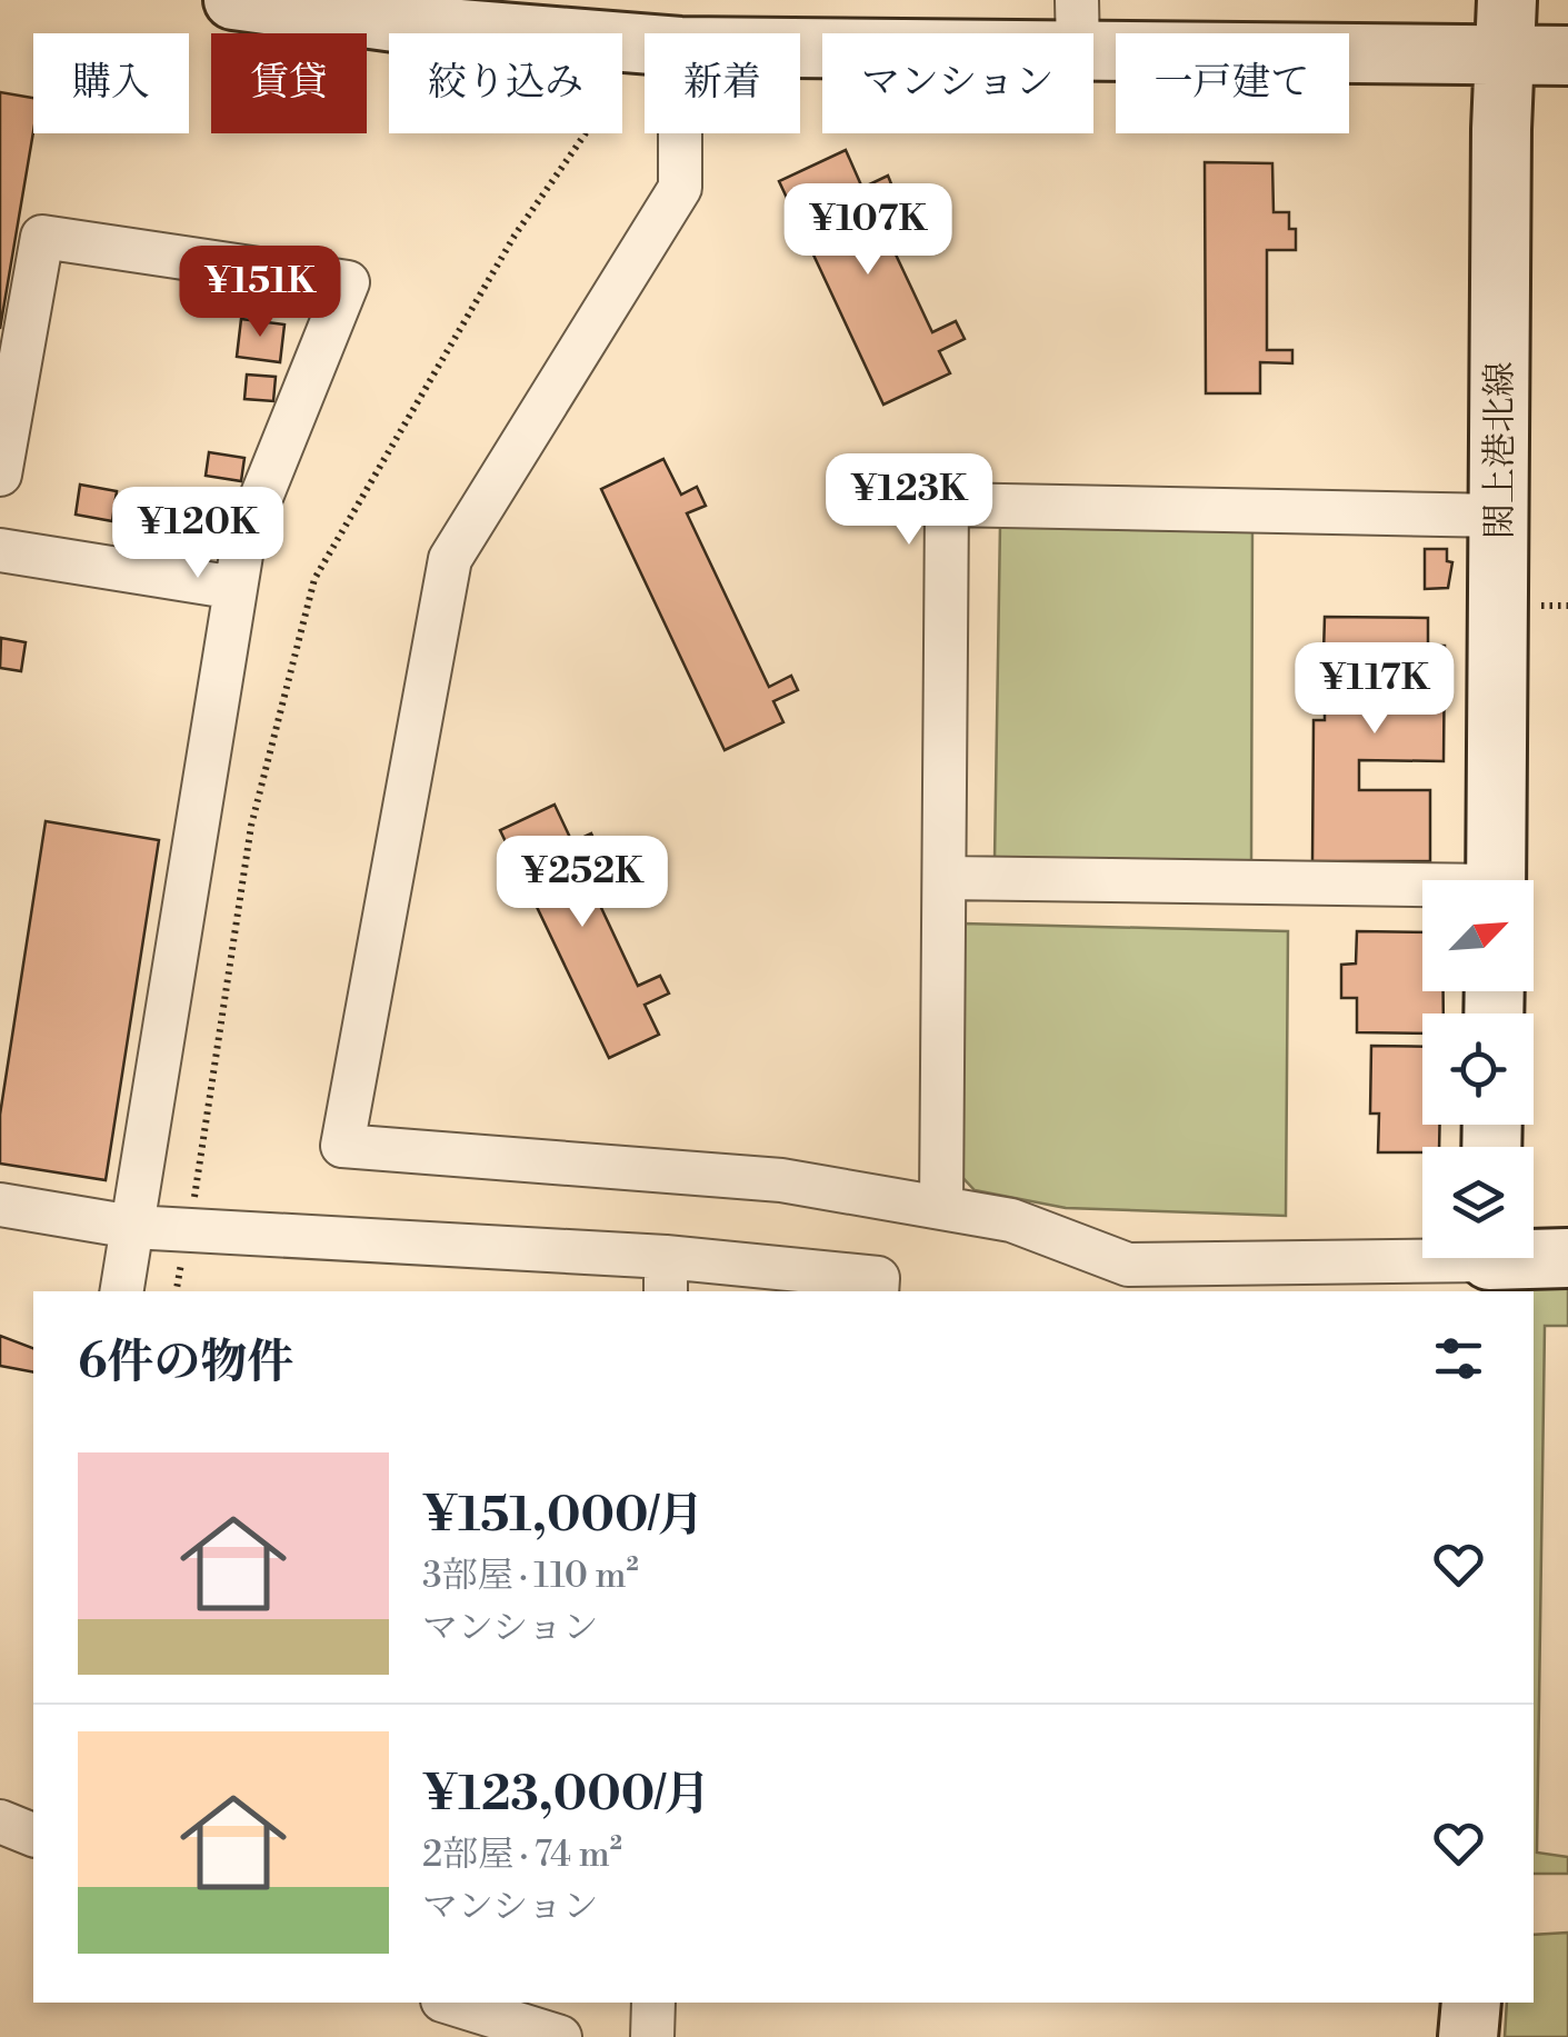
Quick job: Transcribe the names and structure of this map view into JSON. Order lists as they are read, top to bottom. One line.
{"streets":{"street":["閖上港北線"]},"north":"top right","page":{"chip":["購入","賃貸","絞り込み","新着","マンション","一戸建て"],"price":["¥107K","¥151K","¥123K","¥120K","¥117K","¥252K"],"heading":"6件の物件","list":[{"name":"¥151,000/月","note":"3部屋 · 110 m² · マンション"},{"name":"¥123,000/月","note":"2部屋 · 74 m² · マンション"}]}}
